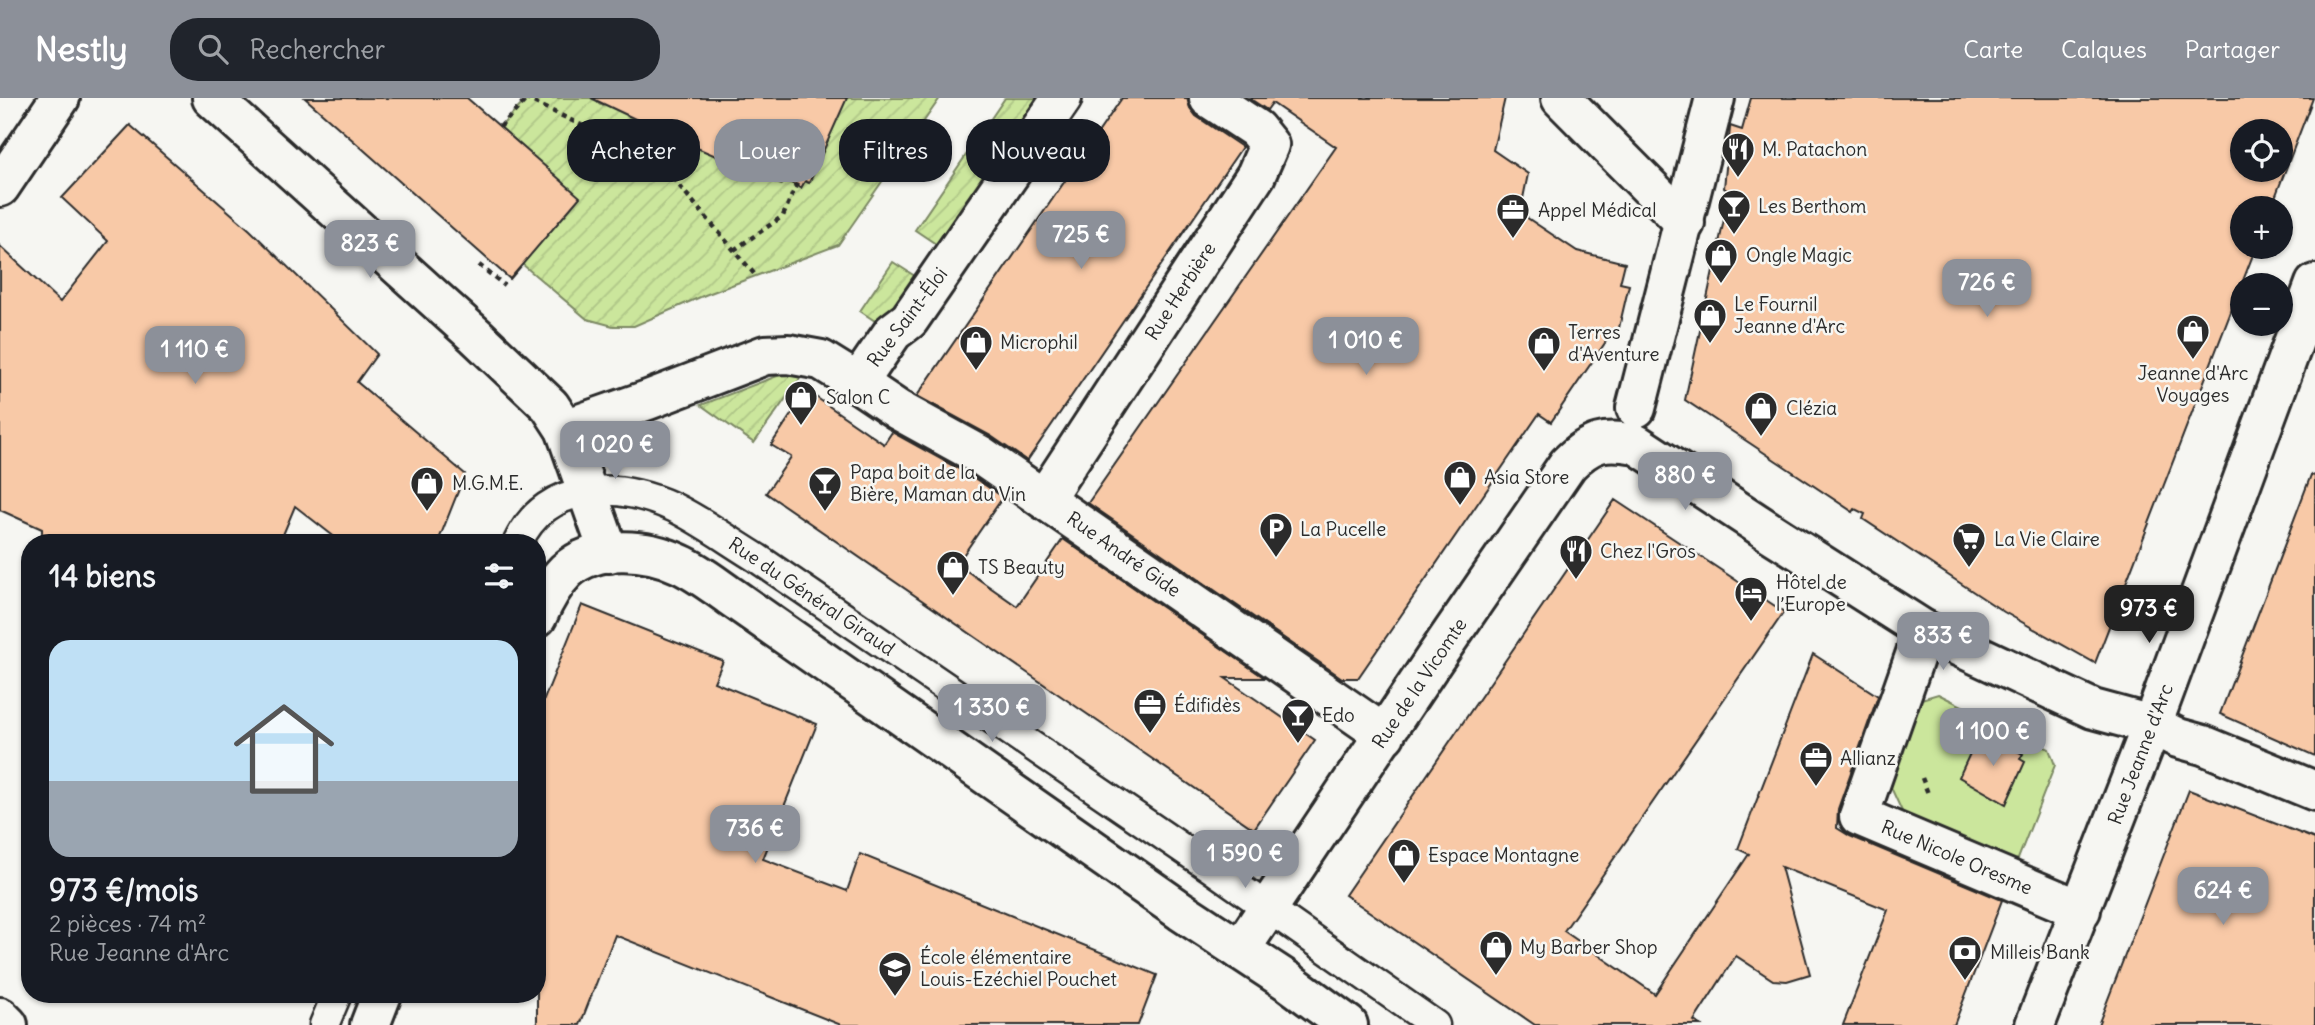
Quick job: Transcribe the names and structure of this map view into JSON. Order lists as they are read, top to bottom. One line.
{"streets":{"street":["Rue Herbière","Rue Saint-Éloi","Rue André Gide","Rue de la Vicomte","Rue Jeanne d'Arc","Rue Nicole Oresme"],"lane":["Rue du Général Giraud"]},"crossings":[["Rue Herbière","Rue André Gide"],["Rue Saint-Éloi","Rue André Gide"],["Rue André Gide","Rue de la Vicomte"],["Rue du Général Giraud","Rue de la Vicomte"],["Rue de la Vicomte","Rue Nicole Oresme"],["Rue Jeanne d'Arc","Rue Nicole Oresme"]],"places":{"restaurant":["M. Patachon","Chez l'Gros"],"bar":["Les Berthom","Papa boit de la Bière, Maman du Vin","Edo"],"office":["Appel Médical","Édifidès","Allianz"],"shop":["Ongle Magic","Le Fournil Jeanne d'Arc","Jeanne d'Arc Voyages","Microphil","Terres d'Aventure","Salon C","Clézia","Asia Store","M.G.M.E.","TS Beauty","Espace Montagne","My Barber Shop"],"parking":["La Pucelle"],"supermarket":["La Vie Claire"],"hotel":["Hôtel de l’Europe"],"bank":["Milleis Bank"],"school or university":["École élémentaire Louis-Ezéchiel Pouchet"]},"page":{"header":"Nestly","search":"Rechercher","nav":["Carte","Calques","Partager"],"map_buttons":["+","−"],"chip":["Acheter","Louer","Filtres","Nouveau"],"price":["725 €","823 €","726 €","1 010 €","1 110 €","1 020 €","880 €","973 €","833 €","1 330 €","1 100 €","736 €","1 590 €","624 €"],"heading":"14 biens","list":[{"name":"973 €/mois","note":"2 pièces · 74 m² · Rue Jeanne d'Arc"}]}}
